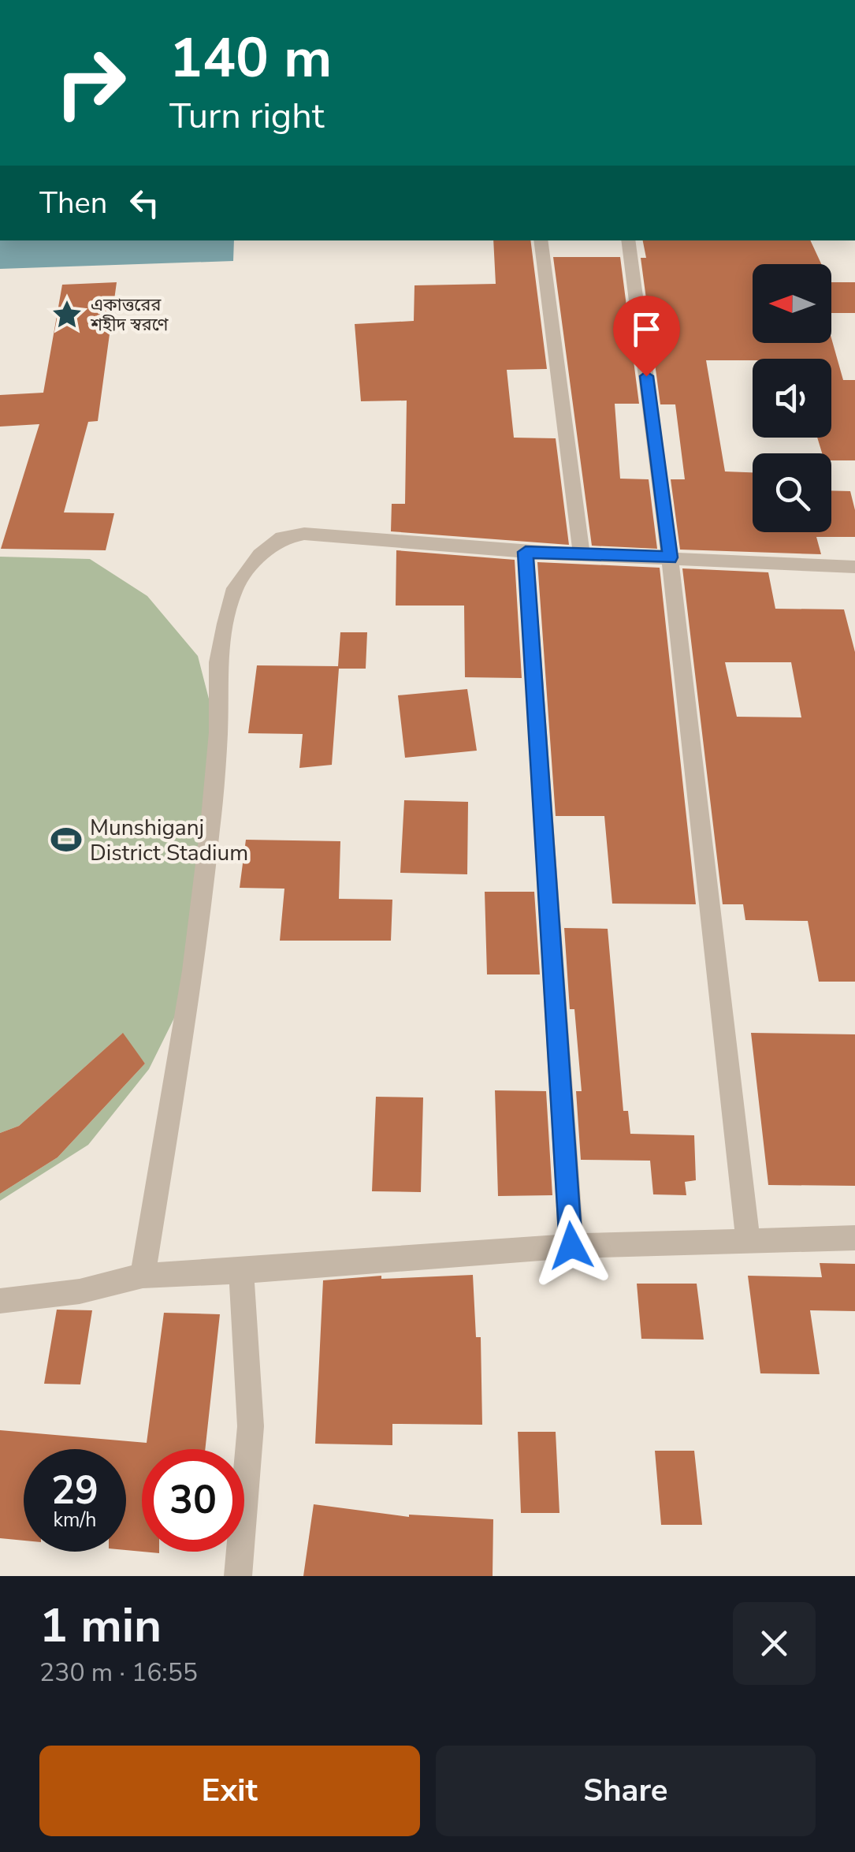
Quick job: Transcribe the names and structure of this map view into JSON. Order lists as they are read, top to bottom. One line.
{"places":{"place":["একাত্তরের শহীদ স্বরণে"],"sports":["Munshiganj District Stadium"]},"north":"left","page":{"turn":["140 m","Turn right"],"then":"Then","speed":"29 km/h","limit":"30","heading":["1 min","230 m · 16:55"],"buttons":["Exit","Share"]}}
